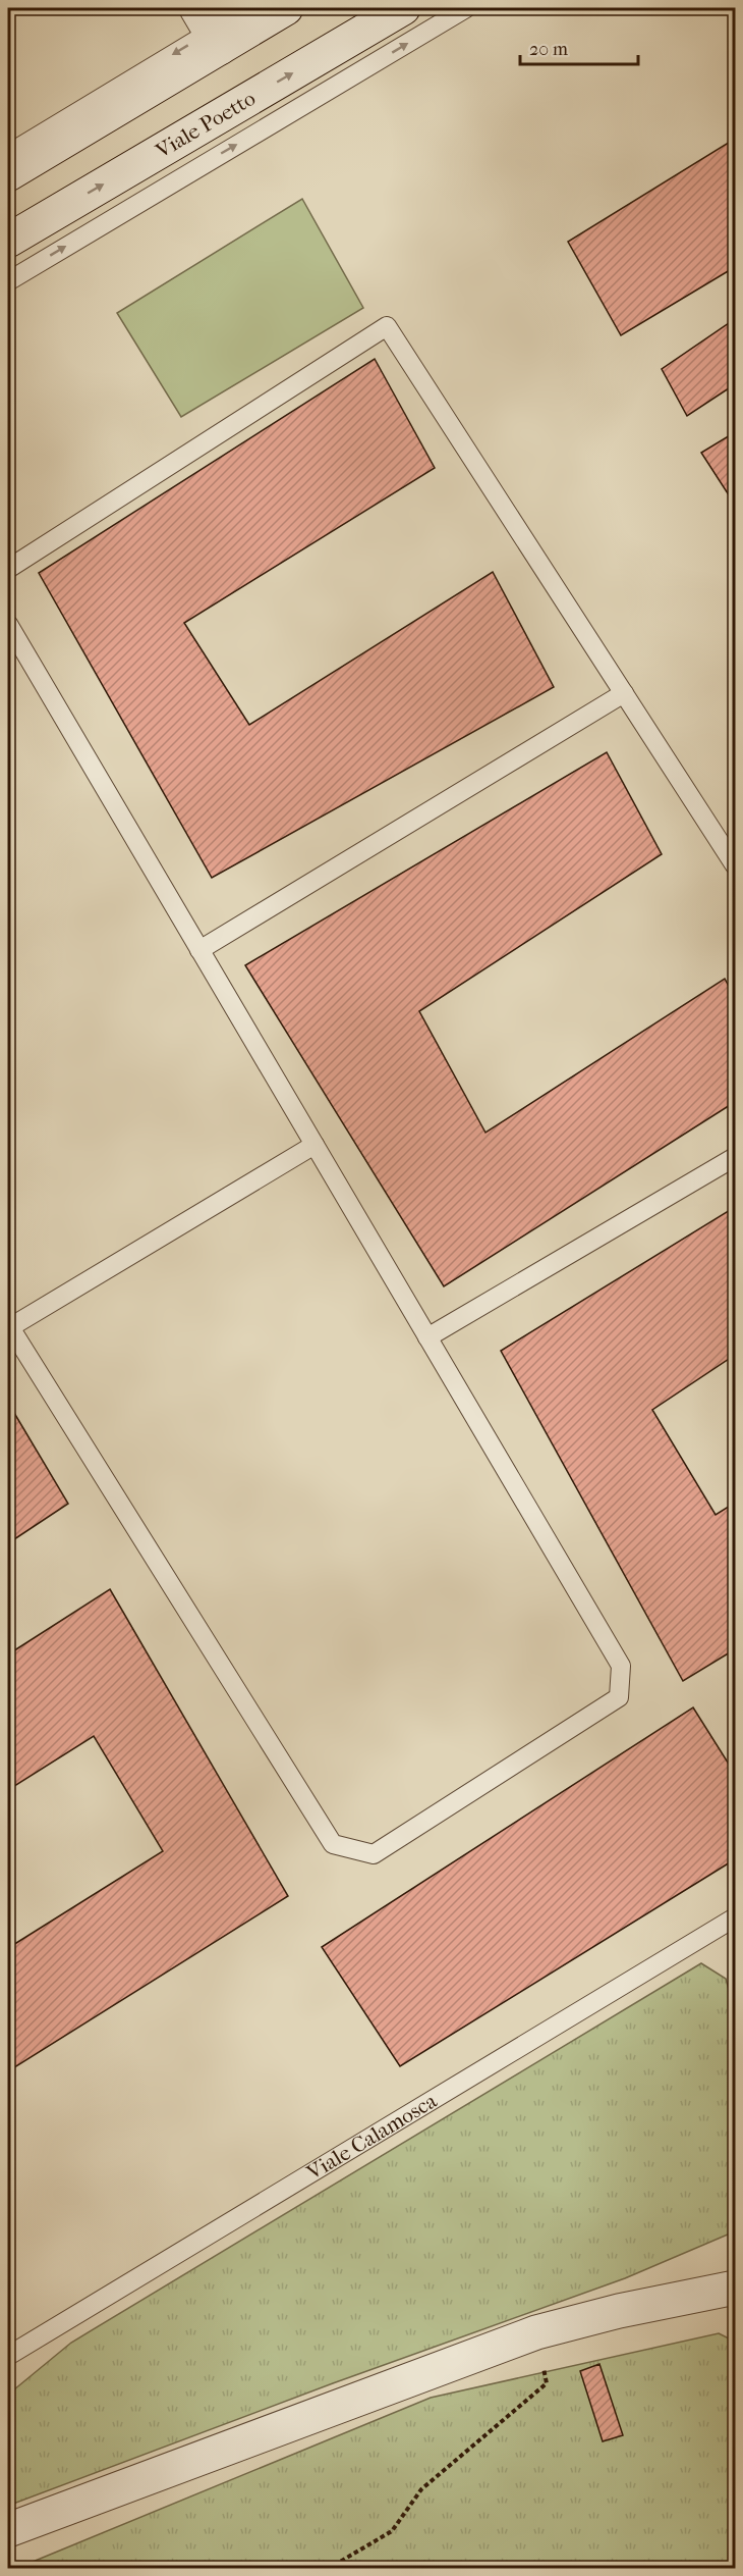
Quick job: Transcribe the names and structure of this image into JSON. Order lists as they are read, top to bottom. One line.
{"streets":{"main road":["Viale Poetto"],"lane":["Viale Calamosca"]},"scale_bar":"20 m"}
